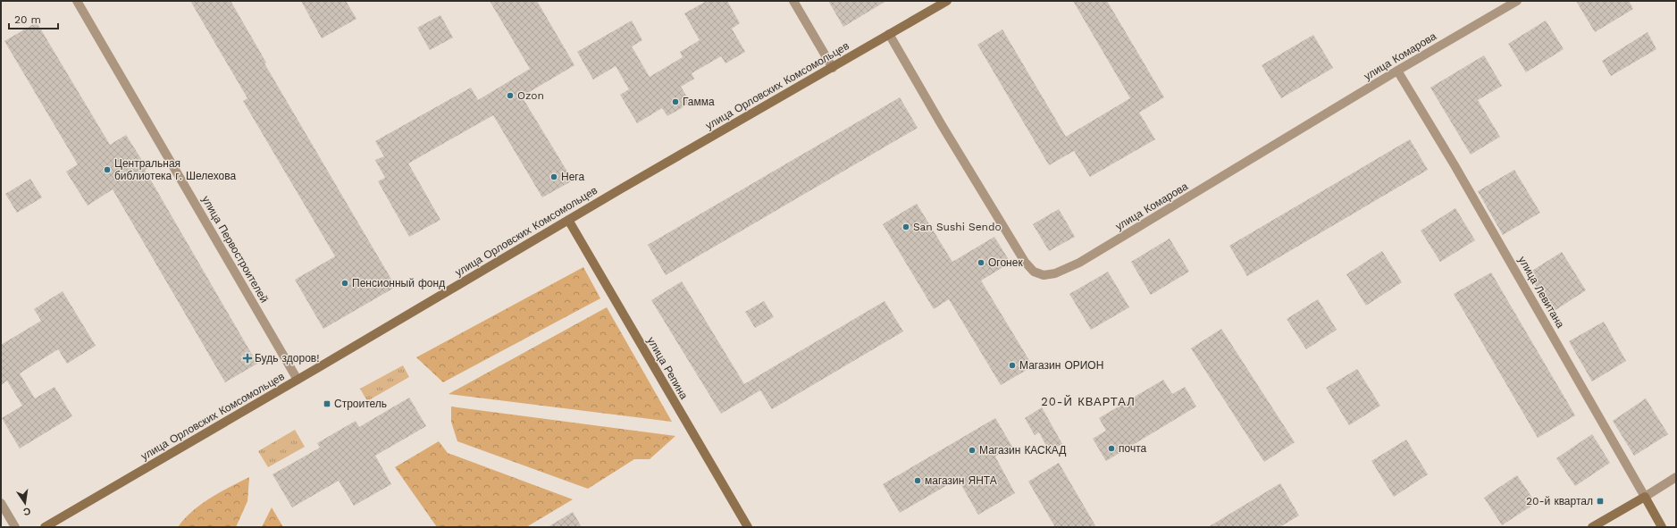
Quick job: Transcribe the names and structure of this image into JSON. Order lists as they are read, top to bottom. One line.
{"streets":{"street":["улица Комарова","улица Орловских Комсомольцев","улица Первостроителей","улица Левитана","улица Репина"]},"crossings":[["улица Комарова","улица Орловских Комсомольцев"],["улица Комарова","улица Левитана"],["улица Орловских Комсомольцев","улица Первостроителей"],["улица Орловских Комсомольцев","улица Репина"]],"districts":["20-Й КВАРТАЛ"],"places":{"other":["Ozon","Гамма","Центральная библиотека г. Шелехова","Нега","San Sushi Sendo","Огонек","Пенсионный фонд","Магазин ОРИОН","почта","Магазин КАСКАД","магазин ЯНТА"],"health":["Будь здоров!"],"transit":["Строитель","20-й квартал"]},"scale_bar":"20 m","north":"bottom"}
